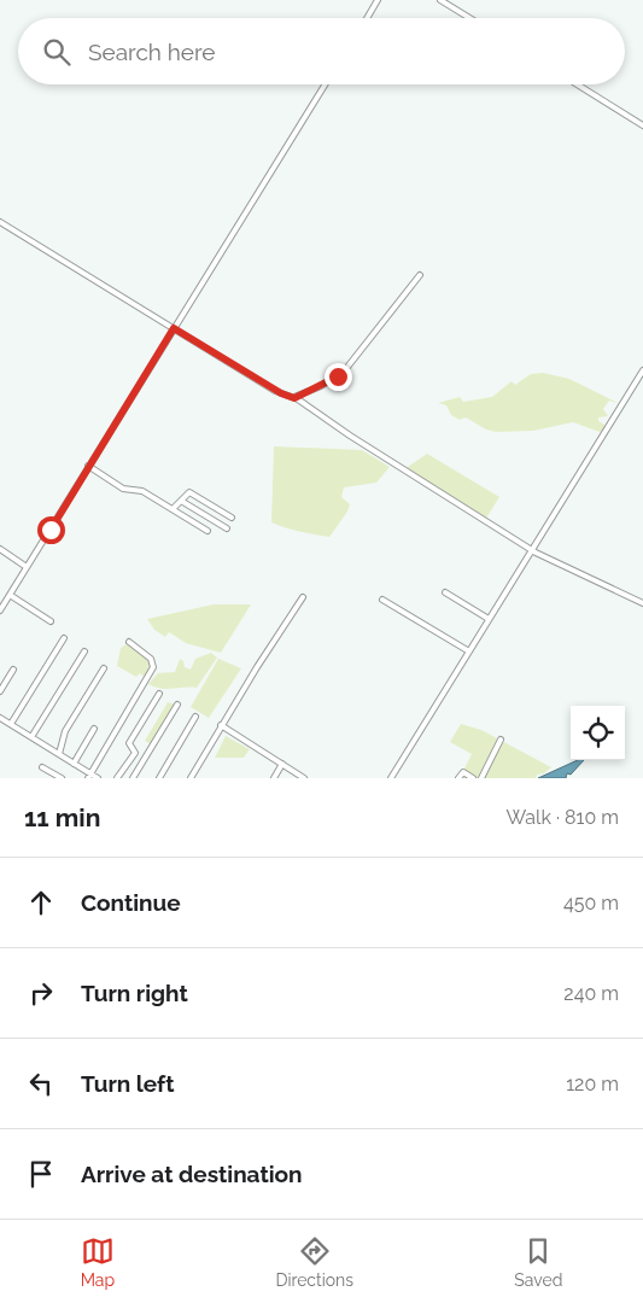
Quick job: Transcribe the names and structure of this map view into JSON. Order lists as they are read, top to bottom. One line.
{"page":{"search":"Search here","heading":["11 min","Walk · 810 m"],"list":[["Continue","450 m"],["Turn right","240 m"],["Turn left","120 m"],"Arrive at destination"],"nav":["Map","Directions","Saved"]}}
